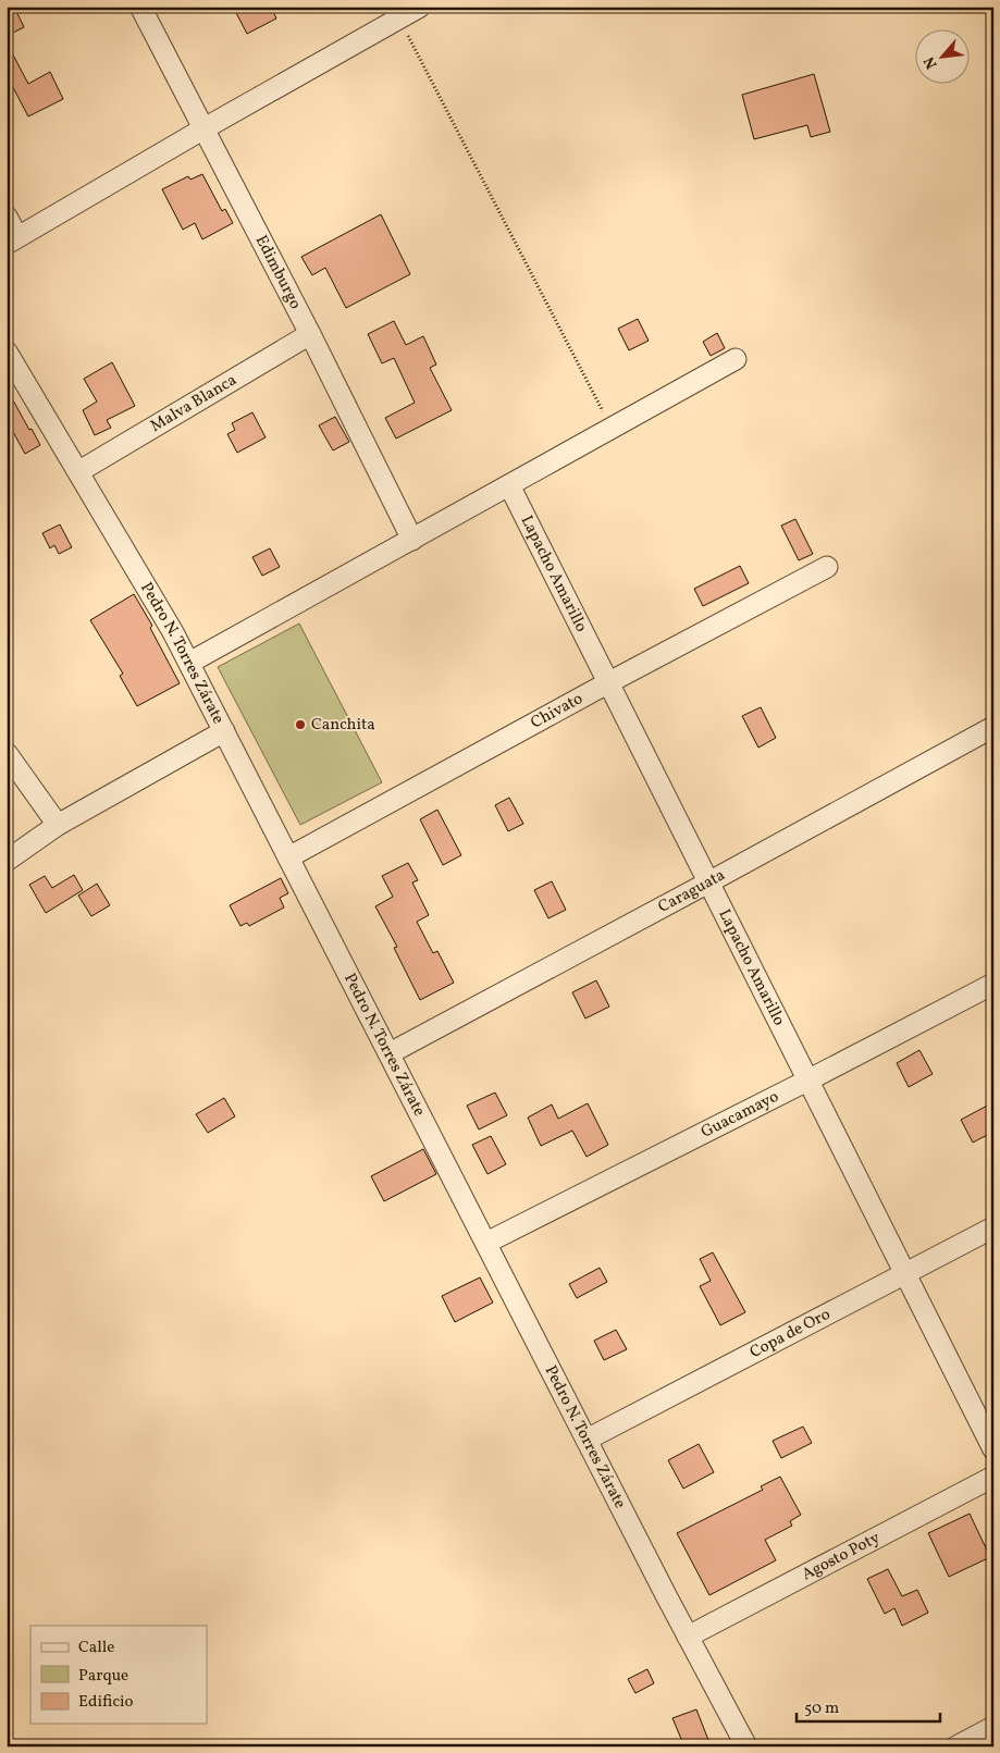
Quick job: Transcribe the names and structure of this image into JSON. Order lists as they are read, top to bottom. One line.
{"streets":{"street":["Edimburgo","Malva Blanca","Lapacho Amarillo","Pedro N. Torres Zárate","Chivato","Caraguata","Guacamayo","Copa de Oro","Agosto Poty"]},"crossings":[["Edimburgo","Malva Blanca"],["Malva Blanca","Pedro N. Torres Zárate"],["Lapacho Amarillo","Chivato"],["Lapacho Amarillo","Caraguata"],["Lapacho Amarillo","Guacamayo"],["Lapacho Amarillo","Copa de Oro"],["Pedro N. Torres Zárate","Chivato"],["Pedro N. Torres Zárate","Caraguata"],["Pedro N. Torres Zárate","Guacamayo"],["Pedro N. Torres Zárate","Copa de Oro"],["Pedro N. Torres Zárate","Agosto Poty"]],"places":["Canchita"],"legend":["Calle","Parque","Edificio"],"scale_bar":"50 m","north":"bottom left"}
